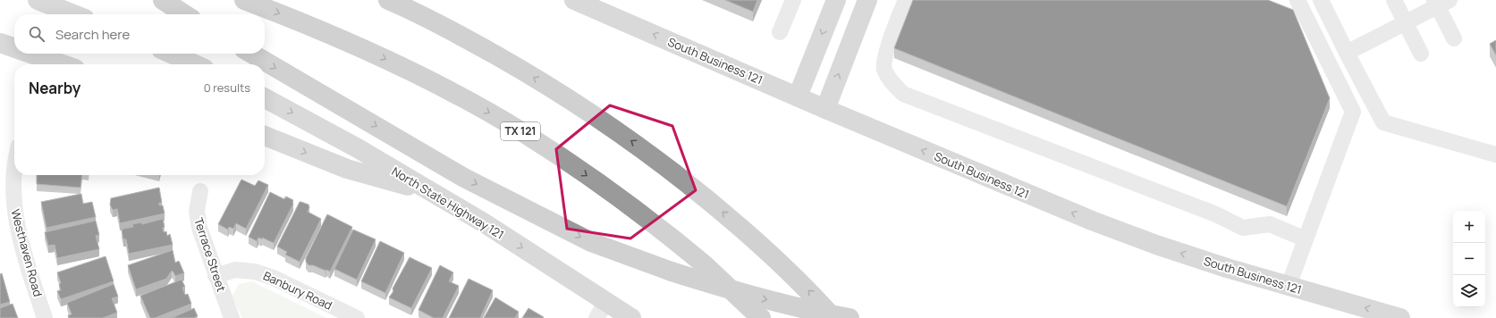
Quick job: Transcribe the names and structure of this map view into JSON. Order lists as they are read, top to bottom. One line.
{"streets":{"highway":["TX 121"],"main road":["South Business 121","North State Highway 121"],"street":["Westhaven Road","Terrace Street","Banbury Road"]},"crossings":[["Terrace Street","Banbury Road"]],"one_way":["South Business 121"],"page":{"search":"Search here","heading":["Nearby","0 results"],"map_buttons":["+","−"]}}
